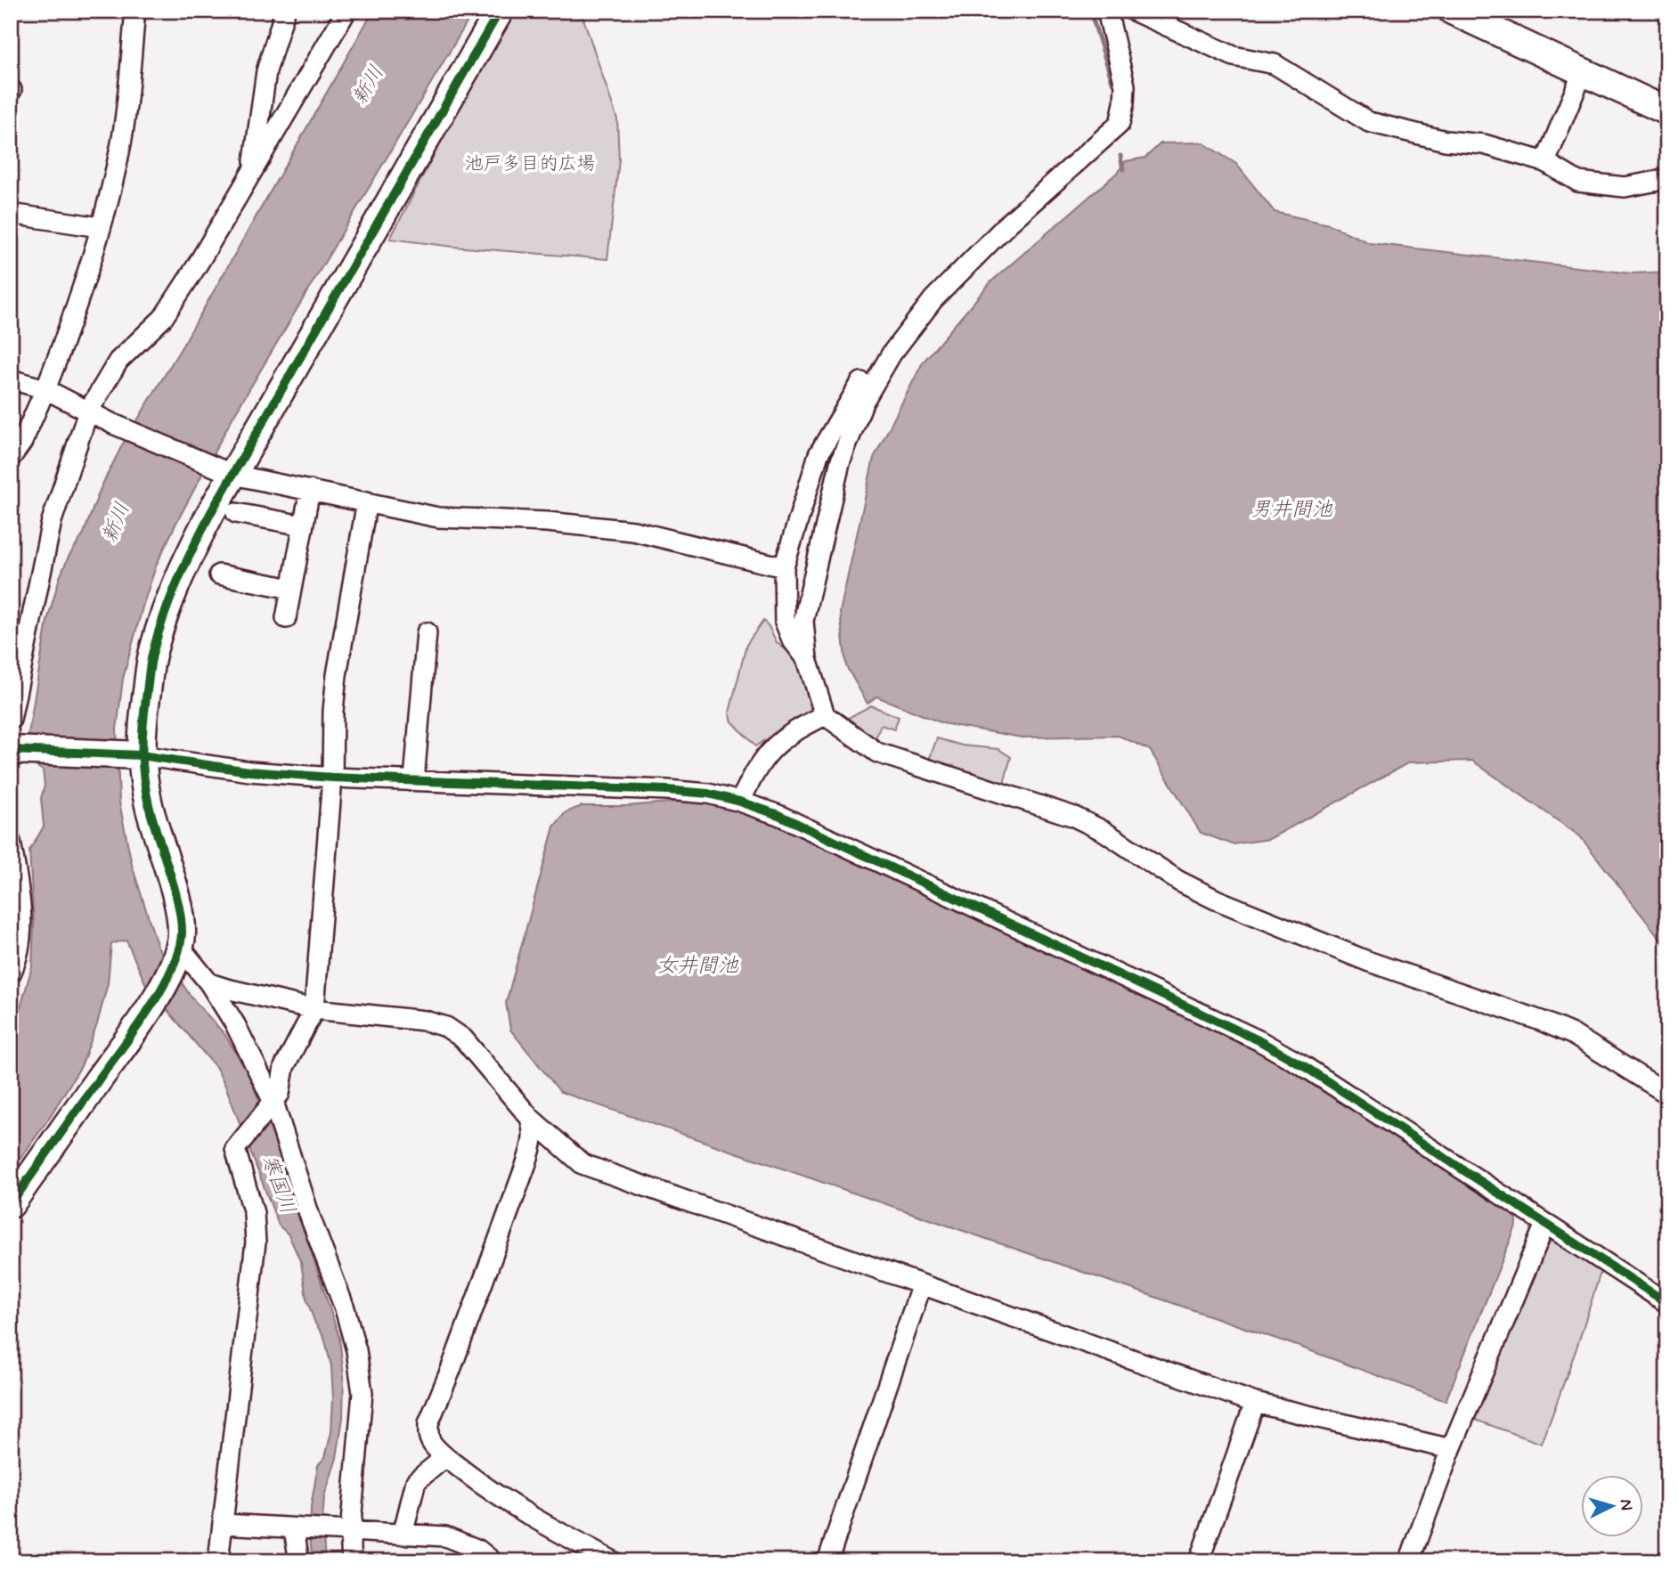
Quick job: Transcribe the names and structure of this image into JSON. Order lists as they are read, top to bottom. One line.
{"water":["新川","男井間池","女井間池","寒国川"],"parks":["池戸多目的広場"],"north":"right"}
